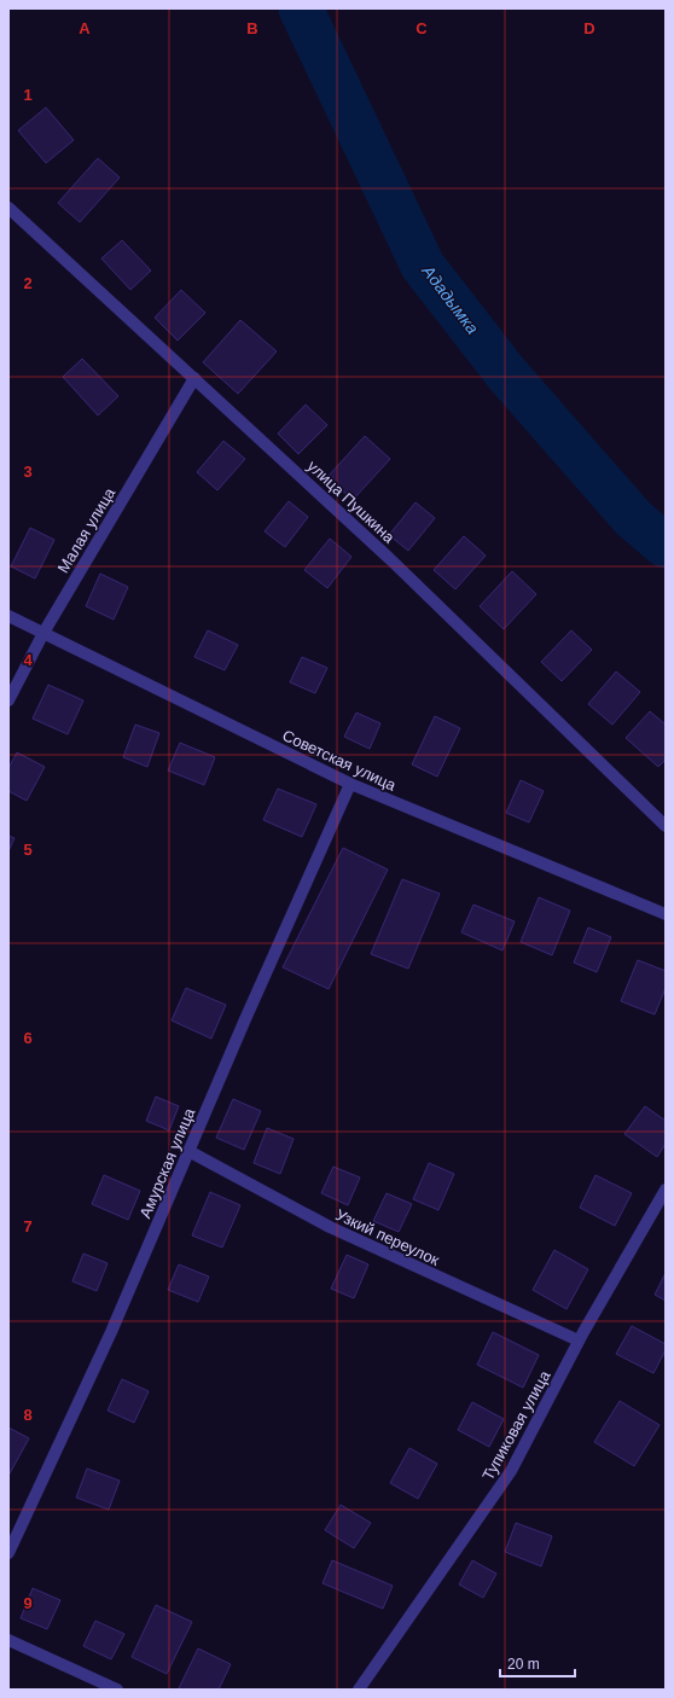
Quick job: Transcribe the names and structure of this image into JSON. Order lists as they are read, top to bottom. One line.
{"streets":{"street":["улица Пушкина","Малая улица","Советская улица","Амурская улица","Узкий переулок","Тупиковая улица"]},"crossings":[["улица Пушкина","Малая улица"],["Малая улица","Советская улица"],["Советская улица","Амурская улица"],["Амурская улица","Узкий переулок"],["Узкий переулок","Тупиковая улица"]],"water":["Ададымка"],"scale_bar":"20 m","grid":{"columns":["A","B","C","D"],"rows":["1","2","3","4","5","6","7","8","9"]}}
